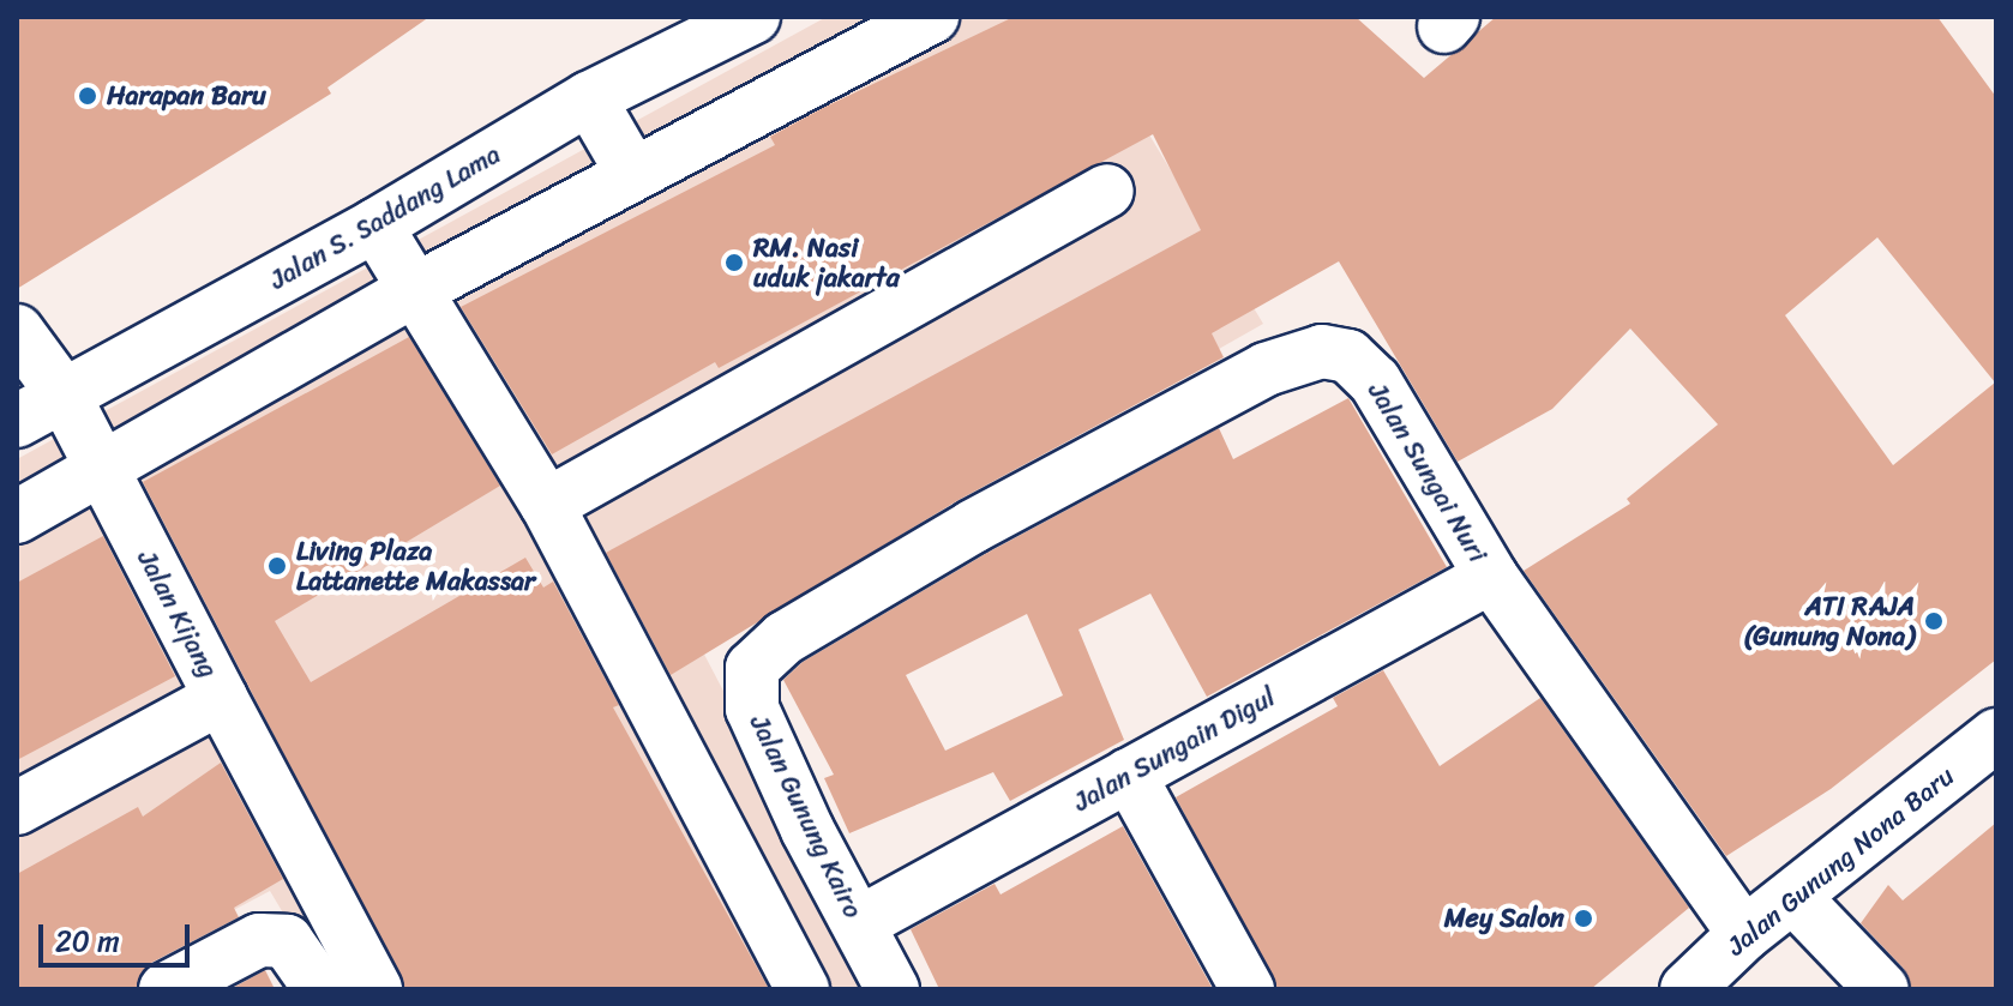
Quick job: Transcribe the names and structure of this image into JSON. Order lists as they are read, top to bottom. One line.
{"streets":{"street":["Jalan S. Saddang Lama","Jalan Sungai Nuri","Jalan Kijang","Jalan Sungain Digul","Jalan Gunung Kairo","Jalan Gunung Nona Baru"]},"crossings":[["Jalan S. Saddang Lama","Jalan Kijang"],["Jalan Sungai Nuri","Jalan Sungain Digul"],["Jalan Sungai Nuri","Jalan Gunung Kairo"],["Jalan Sungai Nuri","Jalan Gunung Nona Baru"],["Jalan Sungain Digul","Jalan Gunung Kairo"]],"places":["Harapan Baru","RM. Nasi uduk jakarta","Living Plaza Lattanette Makassar","ATI RAJA (Gunung Nona)","Mey Salon"],"scale_bar":"20 m"}
